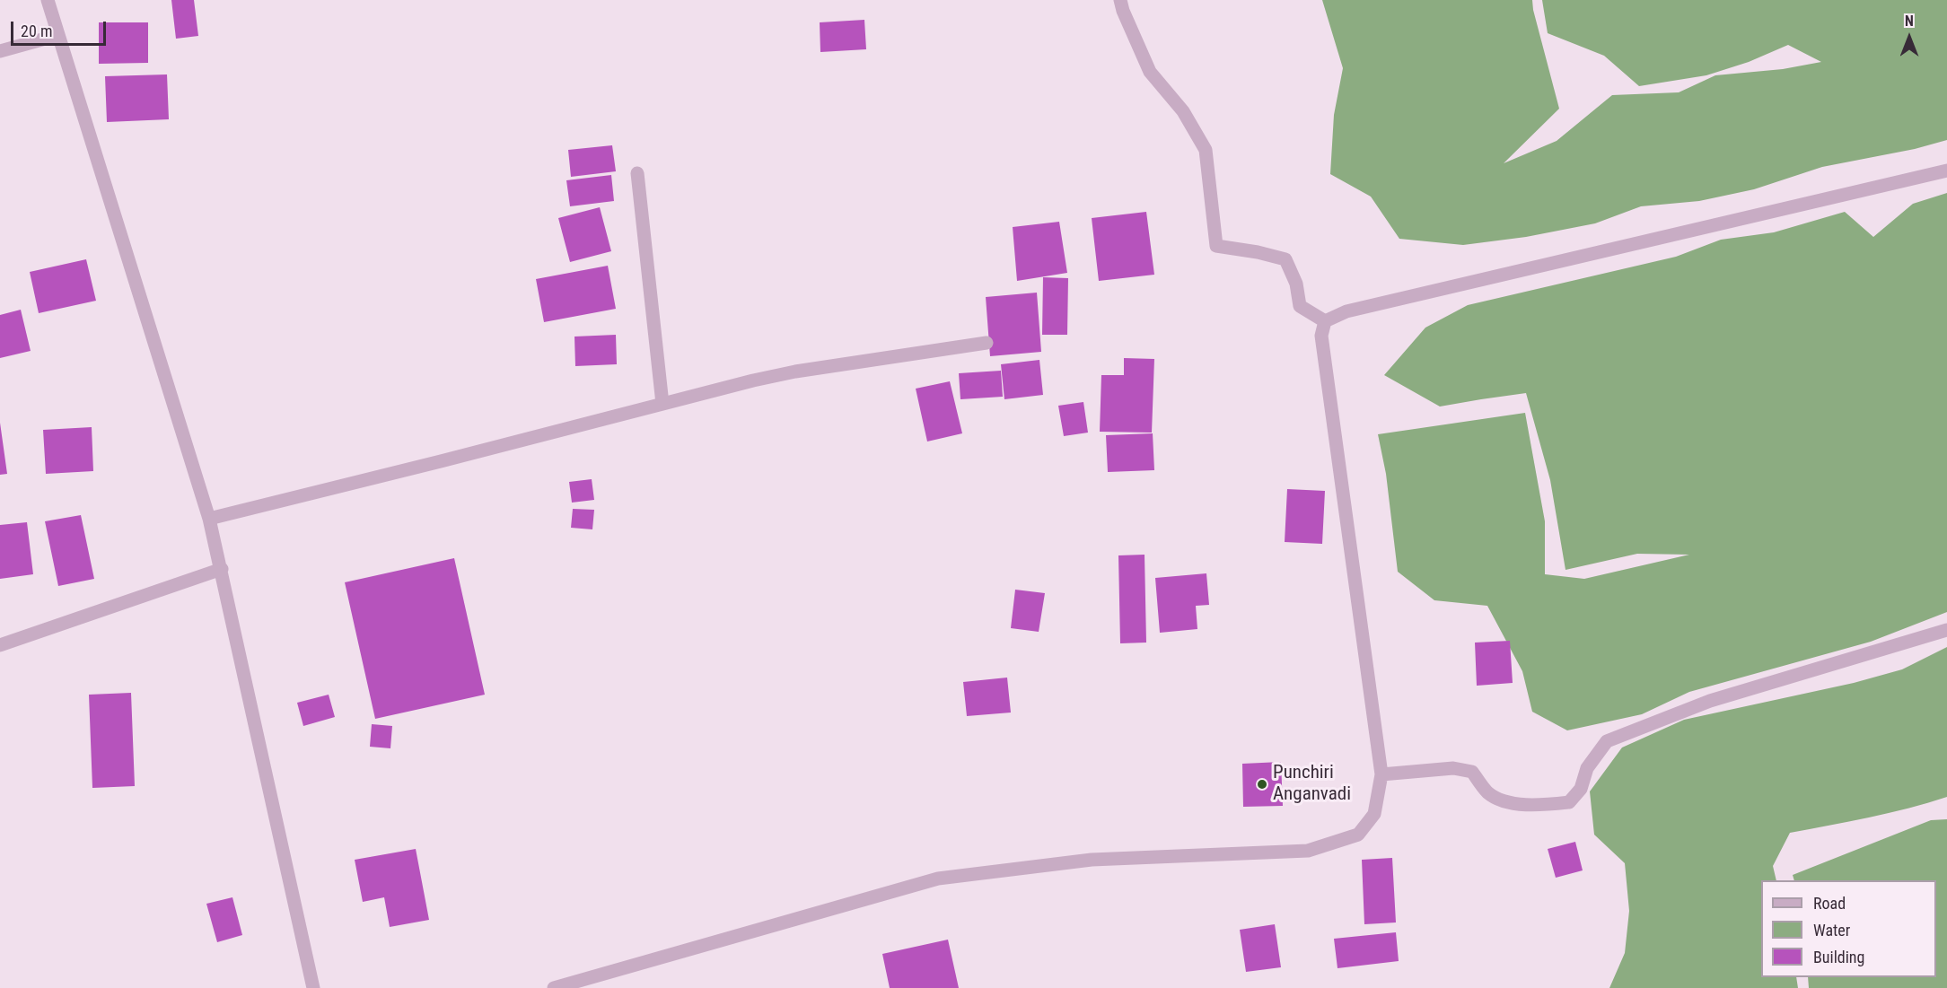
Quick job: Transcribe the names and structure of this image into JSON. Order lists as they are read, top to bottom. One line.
{"places":["Punchiri Anganvadi"],"legend":["Road","Water","Building"],"scale_bar":"20 m","north":"top"}
